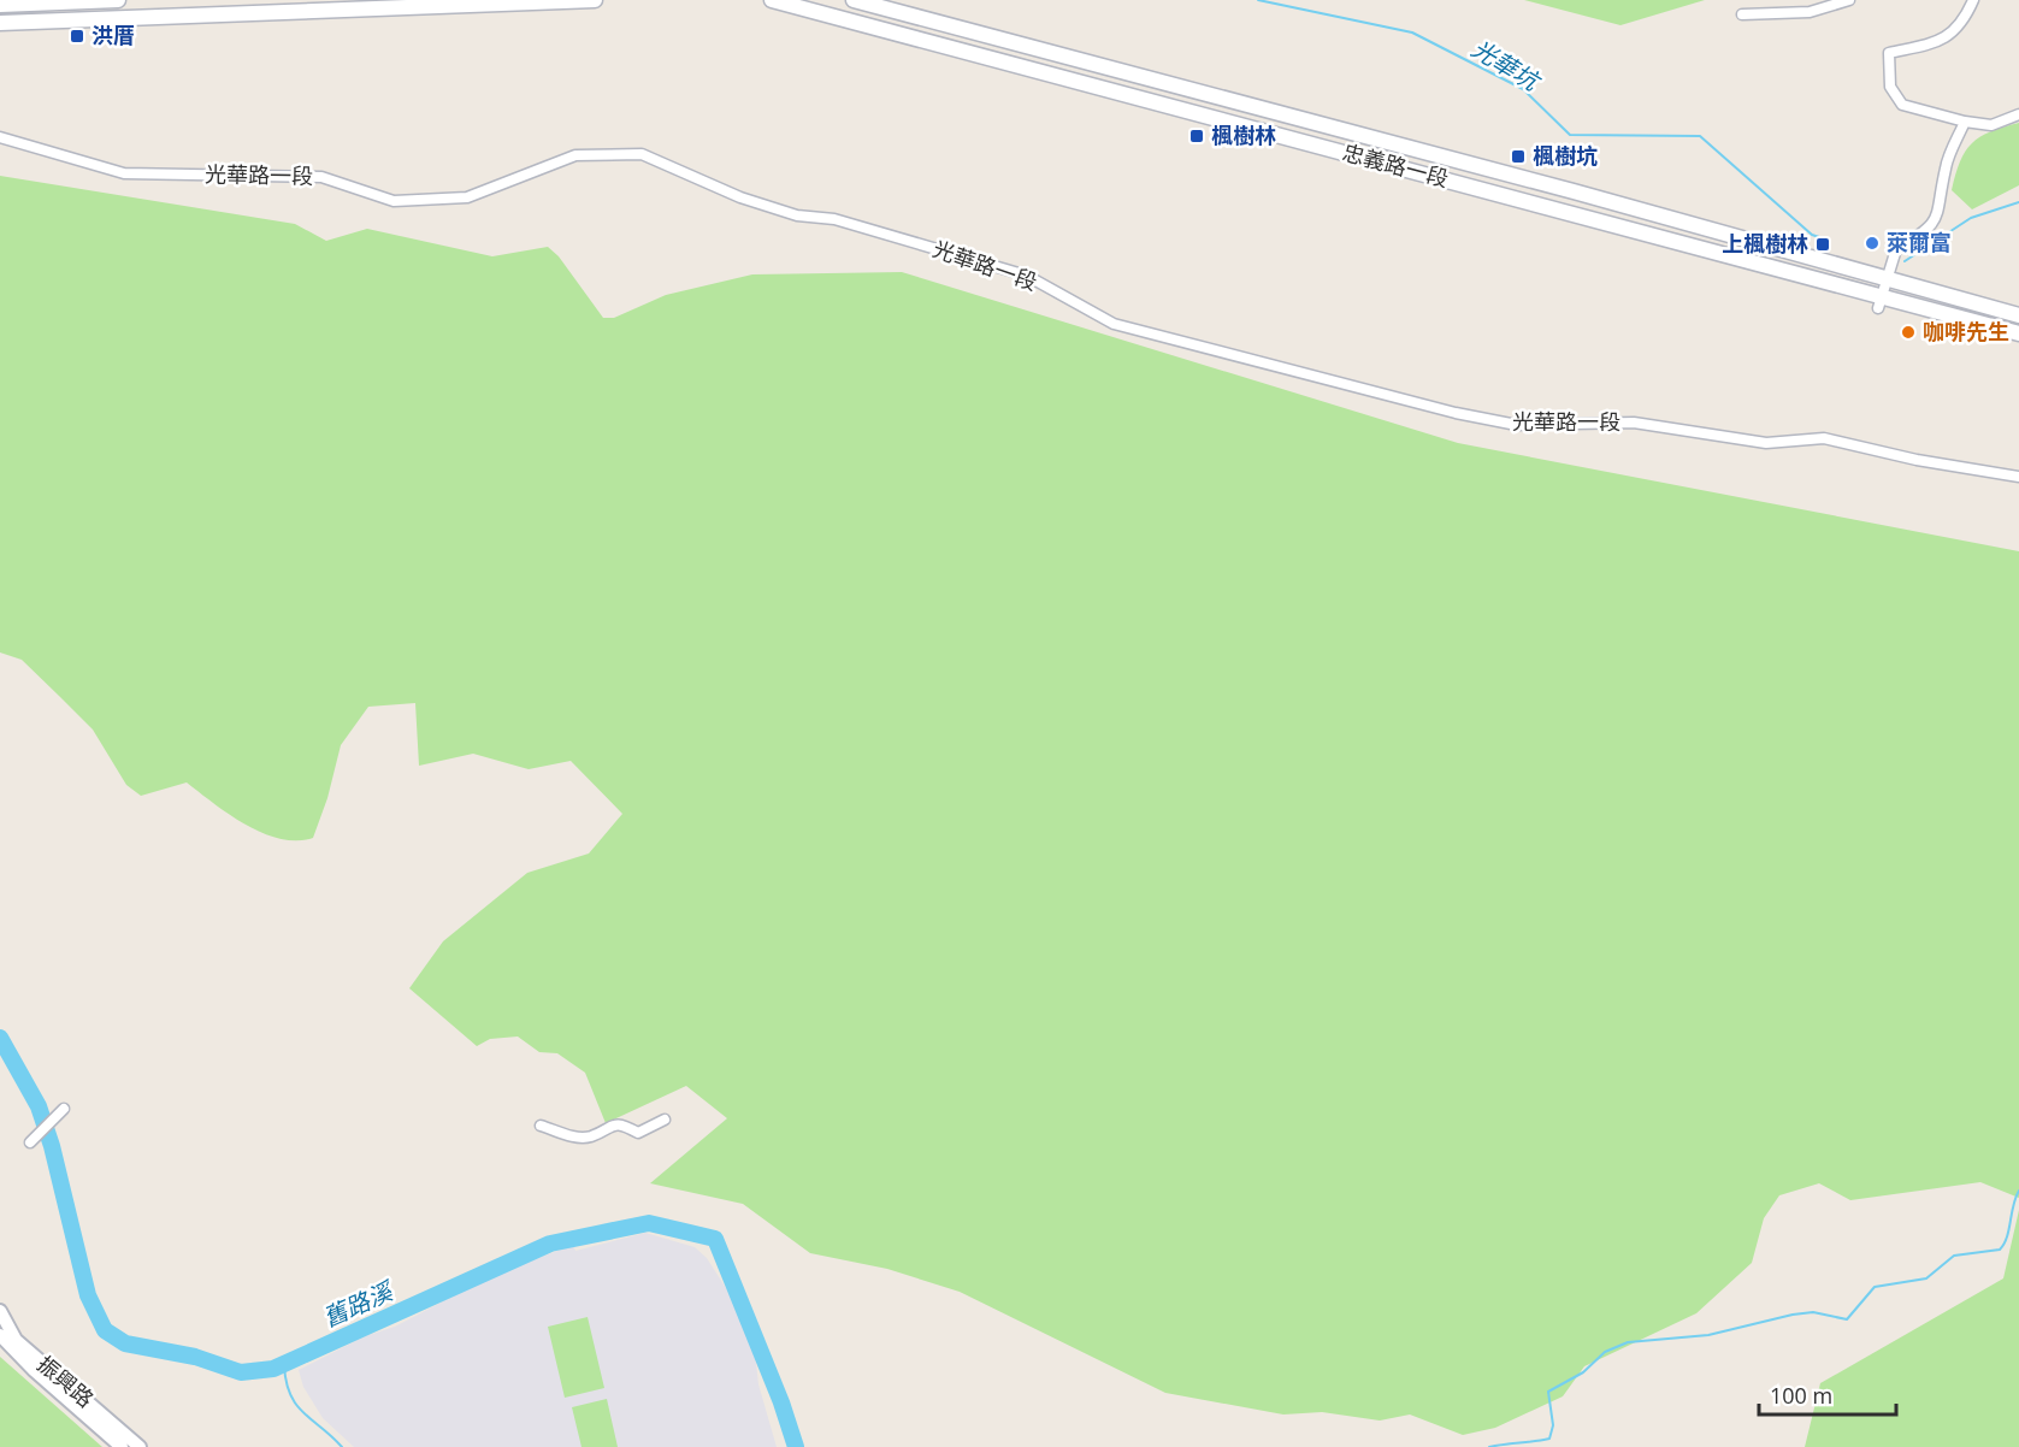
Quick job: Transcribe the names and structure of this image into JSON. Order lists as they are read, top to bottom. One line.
{"streets":{"main road":["忠義路一段"],"street":["光華路一段","振興路"]},"water":["光華坑","舊路溪"],"places":{"transit":["洪厝","楓樹林","楓樹坑","上楓樹林"],"other":["萊爾富","咖啡先生"]},"scale_bar":"100 m"}
